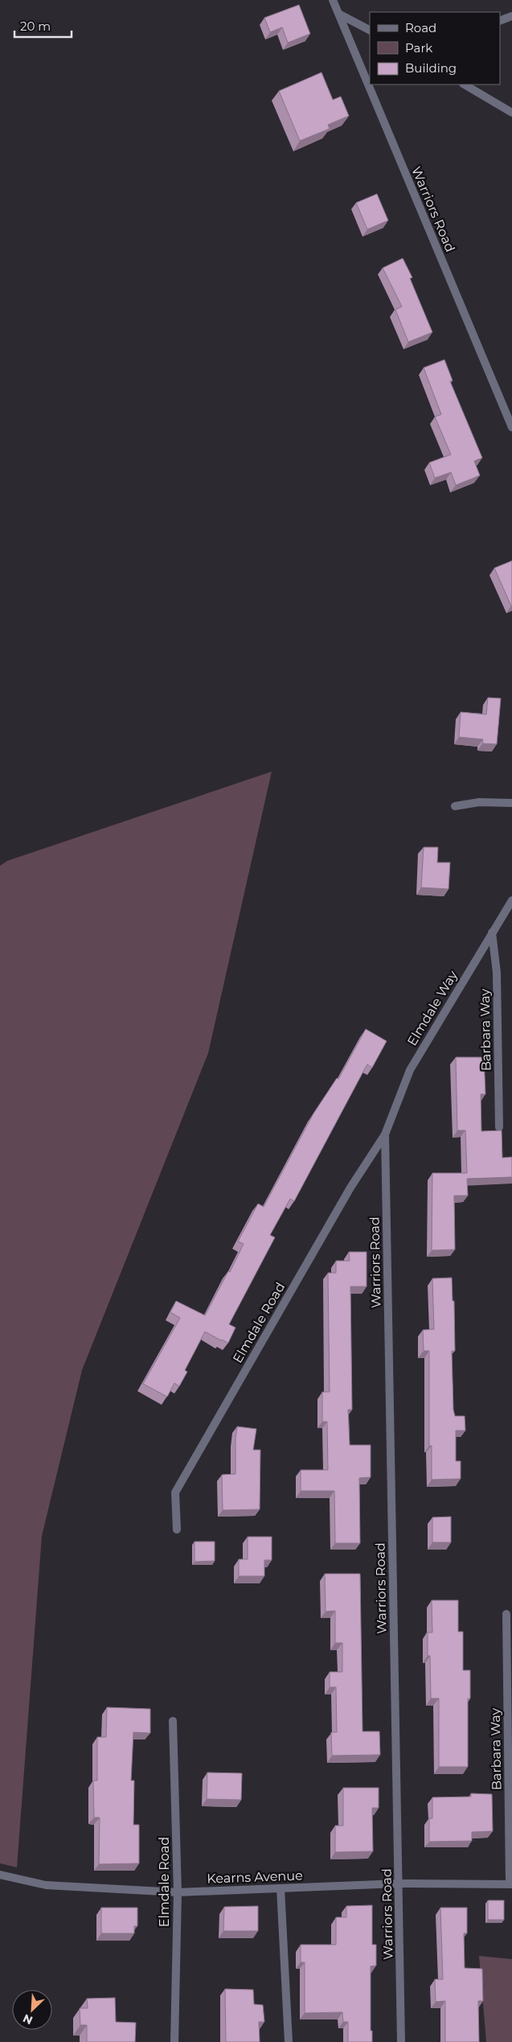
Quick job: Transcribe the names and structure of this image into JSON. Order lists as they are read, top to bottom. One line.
{"streets":{"street":["Warriors Road","Elmdale Way","Barbara Way","Elmdale Road","Kearns Avenue"]},"crossings":[["Warriors Road","Elmdale Way"],["Warriors Road","Elmdale Road"],["Warriors Road","Kearns Avenue"],["Elmdale Way","Barbara Way"],["Elmdale Way","Elmdale Road"],["Barbara Way","Kearns Avenue"],["Elmdale Road","Kearns Avenue"]],"legend":["Road","Park","Building"],"scale_bar":"20 m","north":"bottom left"}
